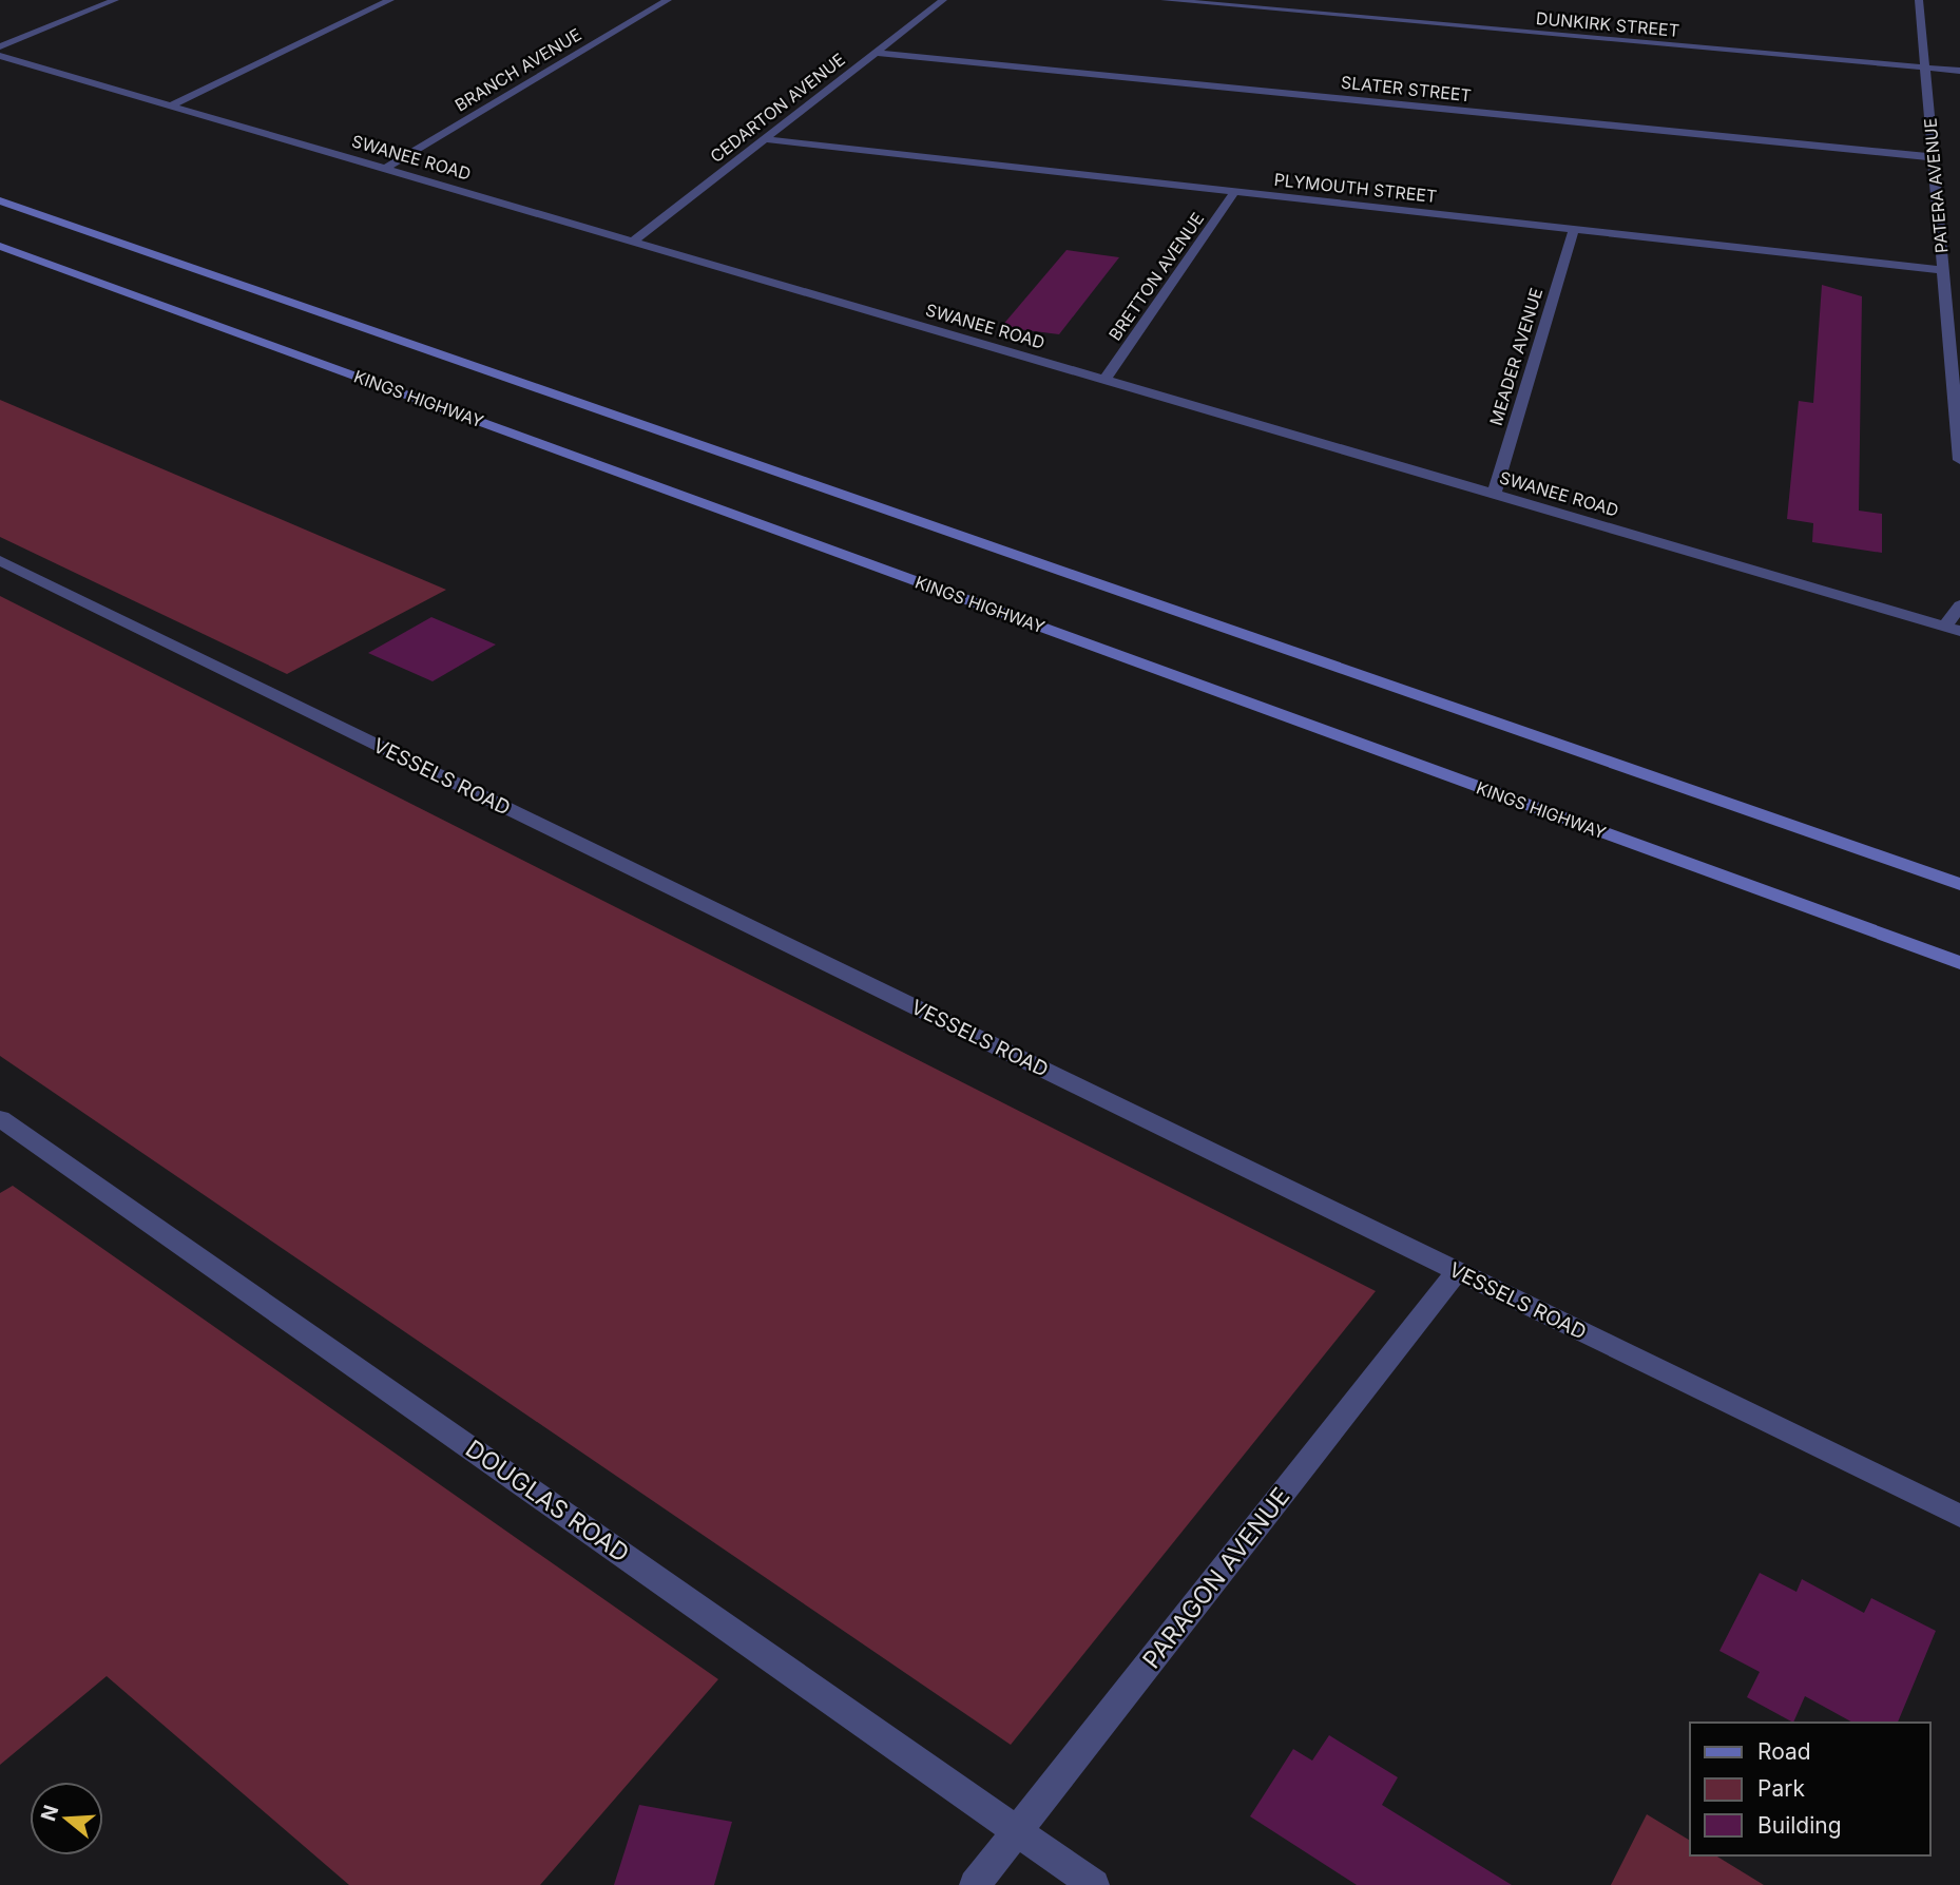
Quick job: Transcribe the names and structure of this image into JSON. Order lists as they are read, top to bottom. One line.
{"streets":{"main road":["KINGS HIGHWAY"],"street":["DUNKIRK STREET","BRANCH AVENUE","SLATER STREET","CEDARTON AVENUE","SWANEE ROAD","PATERA AVENUE","PLYMOUTH STREET","BRETTON AVENUE","MEADER AVENUE","VESSELS ROAD","DOUGLAS ROAD","PARAGON AVENUE"]},"crossings":[["DUNKIRK STREET","PATERA AVENUE"],["BRANCH AVENUE","SWANEE ROAD"],["SLATER STREET","CEDARTON AVENUE"],["SLATER STREET","PATERA AVENUE"],["CEDARTON AVENUE","SWANEE ROAD"],["CEDARTON AVENUE","PLYMOUTH STREET"],["SWANEE ROAD","BRETTON AVENUE"],["SWANEE ROAD","MEADER AVENUE"],["PATERA AVENUE","PLYMOUTH STREET"],["PLYMOUTH STREET","BRETTON AVENUE"],["PLYMOUTH STREET","MEADER AVENUE"],["VESSELS ROAD","PARAGON AVENUE"],["DOUGLAS ROAD","PARAGON AVENUE"]],"legend":["Road","Park","Building"],"north":"left"}
